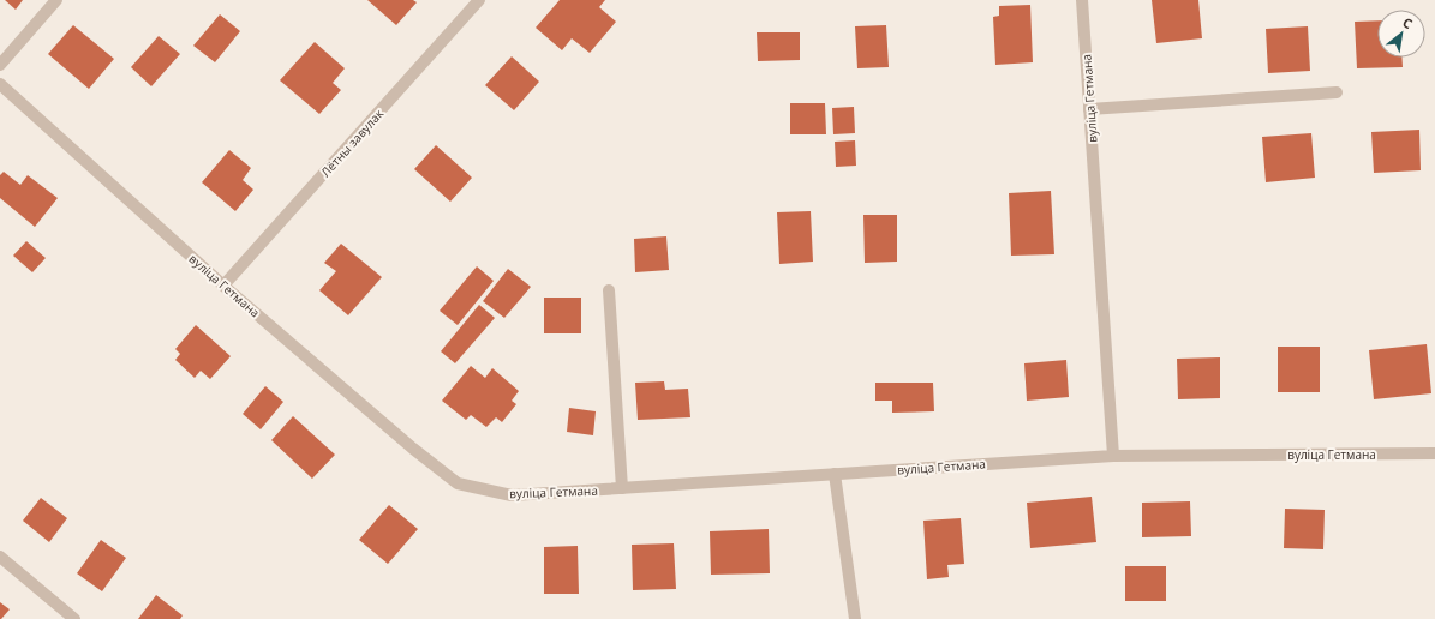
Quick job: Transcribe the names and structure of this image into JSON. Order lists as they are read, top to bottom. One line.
{"streets":{"street":["вуліца Гетмана","Лётны завулак"]},"crossings":[["вуліца Гетмана","Лётны завулак"]],"north":"top right"}
